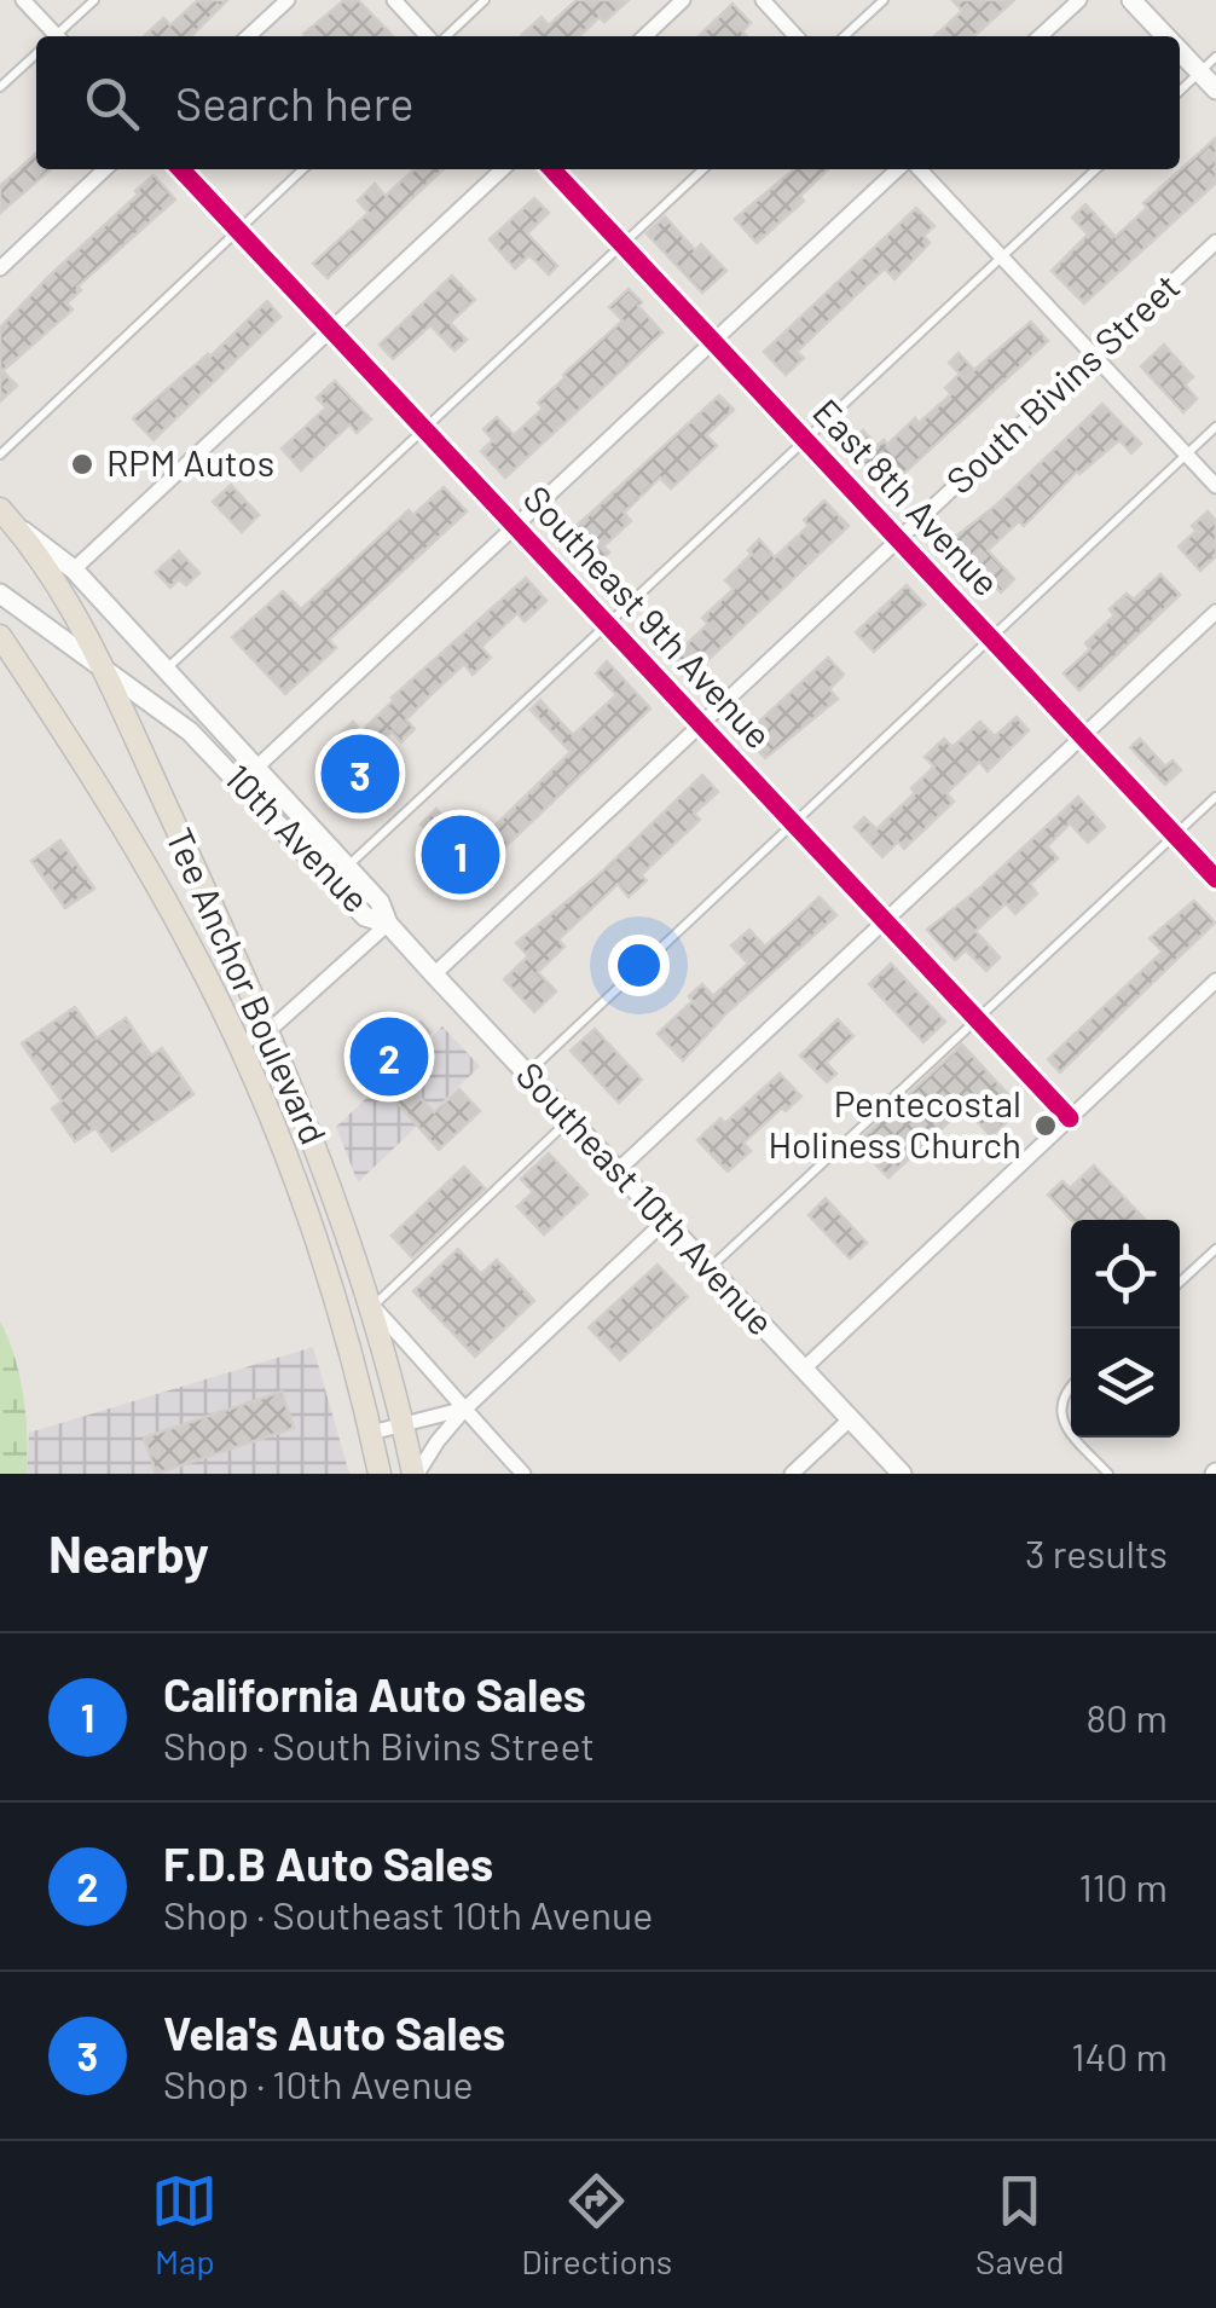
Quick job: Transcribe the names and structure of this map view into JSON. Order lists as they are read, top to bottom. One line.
{"streets":{"main road":["10th Avenue","Tee Anchor Boulevard","Southeast 10th Avenue"],"street":["South Bivins Street","East 8th Avenue","Southeast 9th Avenue"]},"crossings":[["South Bivins Street","East 8th Avenue"],["South Bivins Street","Southeast 9th Avenue"],["South Bivins Street","Southeast 10th Avenue"],["10th Avenue","Tee Anchor Boulevard"],["10th Avenue","Southeast 10th Avenue"]],"places":["RPM Autos","Pentecostal Holiness Church"],"page":{"search":"Search here","pins":["3","1","2"],"heading":["Nearby","3 results"],"list":[{"mark":"1","name":"California Auto Sales","note":"Shop · South Bivins Street","value":"80 m"},{"mark":"2","name":"F.D.B Auto Sales","note":"Shop · Southeast 10th Avenue","value":"110 m"},{"mark":"3","name":"Vela's Auto Sales","note":"Shop · 10th Avenue","value":"140 m"}],"nav":["Map","Directions","Saved"]}}
